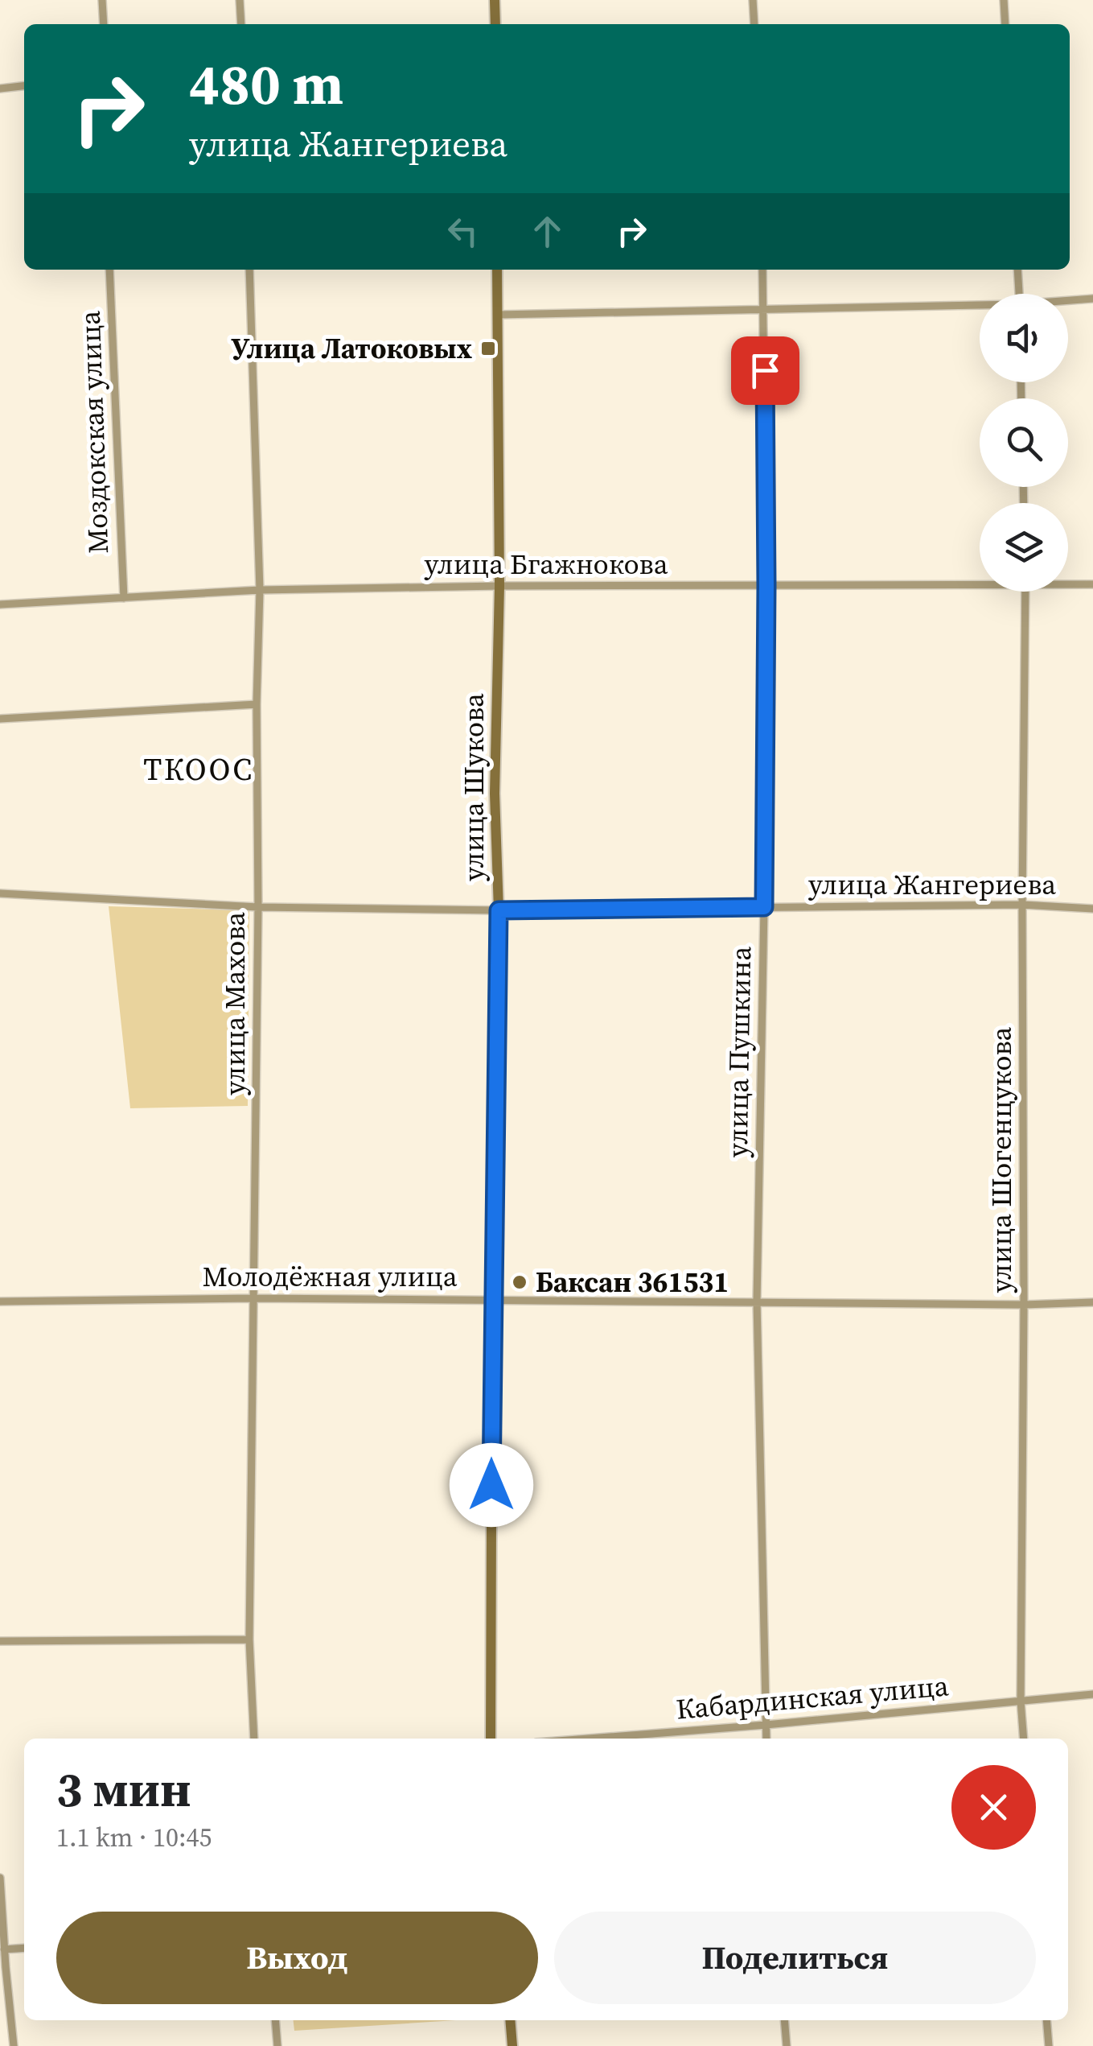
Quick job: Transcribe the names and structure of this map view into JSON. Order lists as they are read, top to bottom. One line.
{"streets":{"main road":["улица Шукова"],"street":["Моздокская улица","улица Бгажнокова","улица Жангериева","улица Махова","улица Пушкина","улица Шогенцукова","Молодёжная улица","Кабардинская улица"]},"crossings":[["Моздокская улица","улица Бгажнокова"],["улица Бгажнокова","улица Шукова"],["улица Бгажнокова","улица Махова"],["улица Бгажнокова","улица Пушкина"],["улица Шукова","улица Жангериева"],["улица Шукова","Молодёжная улица"],["улица Жангериева","улица Махова"],["улица Жангериева","улица Пушкина"],["улица Жангериева","улица Шогенцукова"],["улица Махова","Молодёжная улица"],["улица Пушкина","Молодёжная улица"],["улица Пушкина","Кабардинская улица"],["улица Шогенцукова","Молодёжная улица"],["улица Шогенцукова","Кабардинская улица"]],"districts":["ТКООС"],"places":{"transit":["Улица Латоковых"],"other":["Баксан 361531"]},"page":{"turn":["480 m","улица Жангериева"],"heading":["3 мин","1.1 km · 10:45"],"buttons":["Выход","Поделиться"]}}
